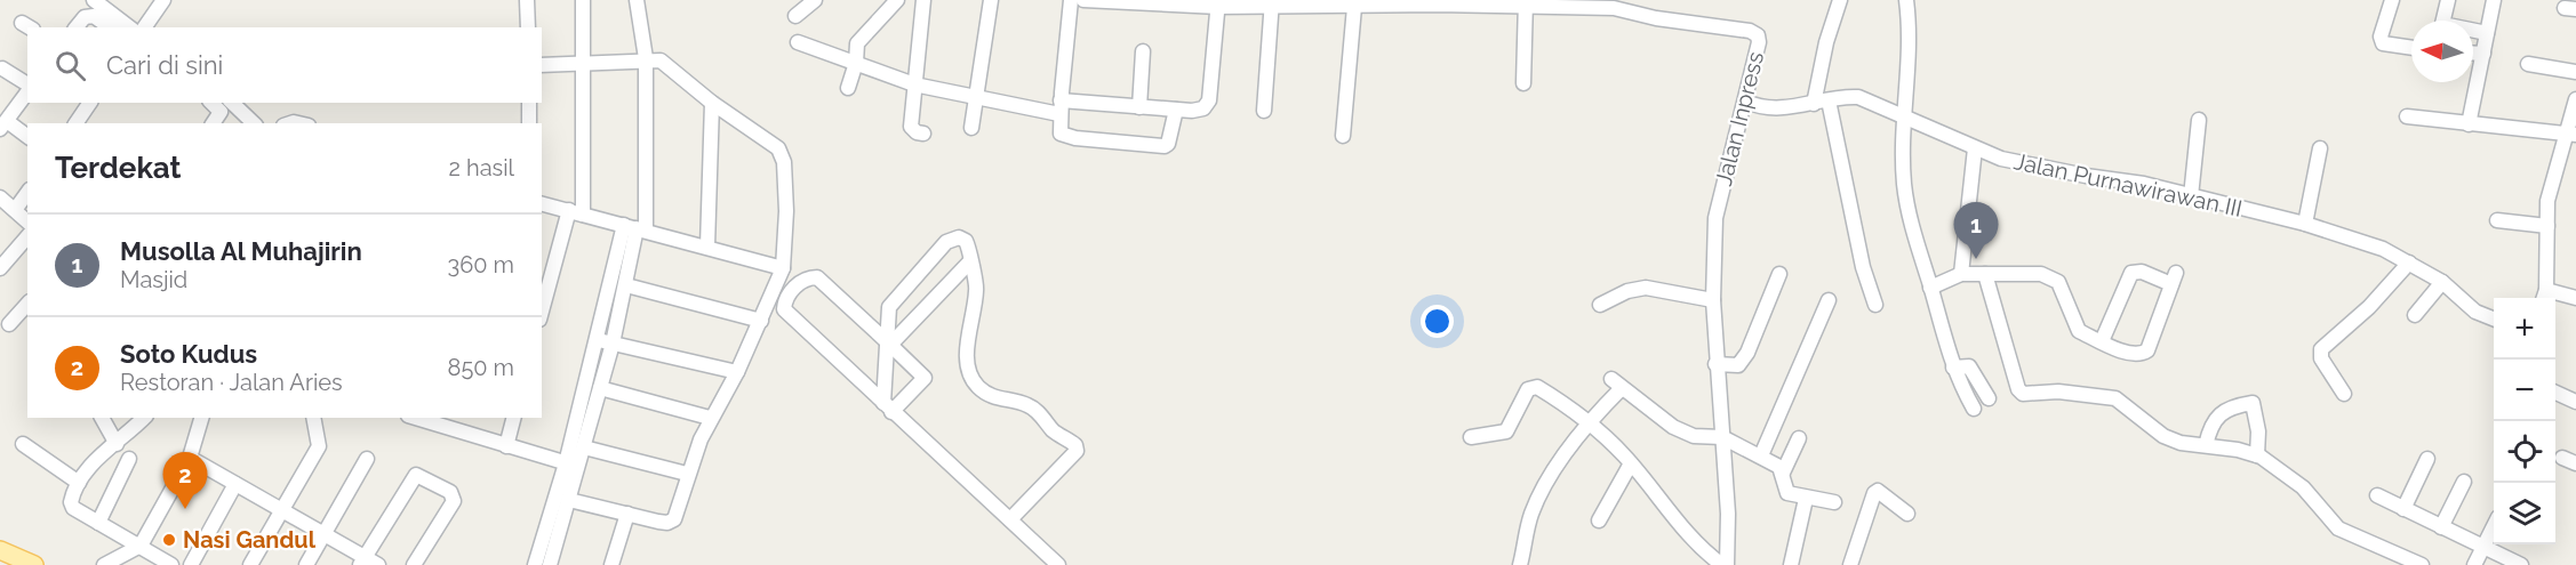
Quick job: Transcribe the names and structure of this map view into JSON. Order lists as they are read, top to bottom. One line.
{"streets":{"street":["Jalan Inpress","Jalan Purnawirawan III"]},"crossings":[["Jalan Inpress","Jalan Purnawirawan III"]],"places":["Nasi Gandul"],"north":"left","page":{"search":"Cari di sini","heading":["Terdekat","2 hasil"],"pins":["1","2"],"list":[{"mark":"1","name":"Musolla Al Muhajirin","note":"Masjid","value":"360 m"},{"mark":"2","name":"Soto Kudus","note":"Restoran · Jalan Aries","value":"850 m"}],"map_buttons":["+","−"]}}
